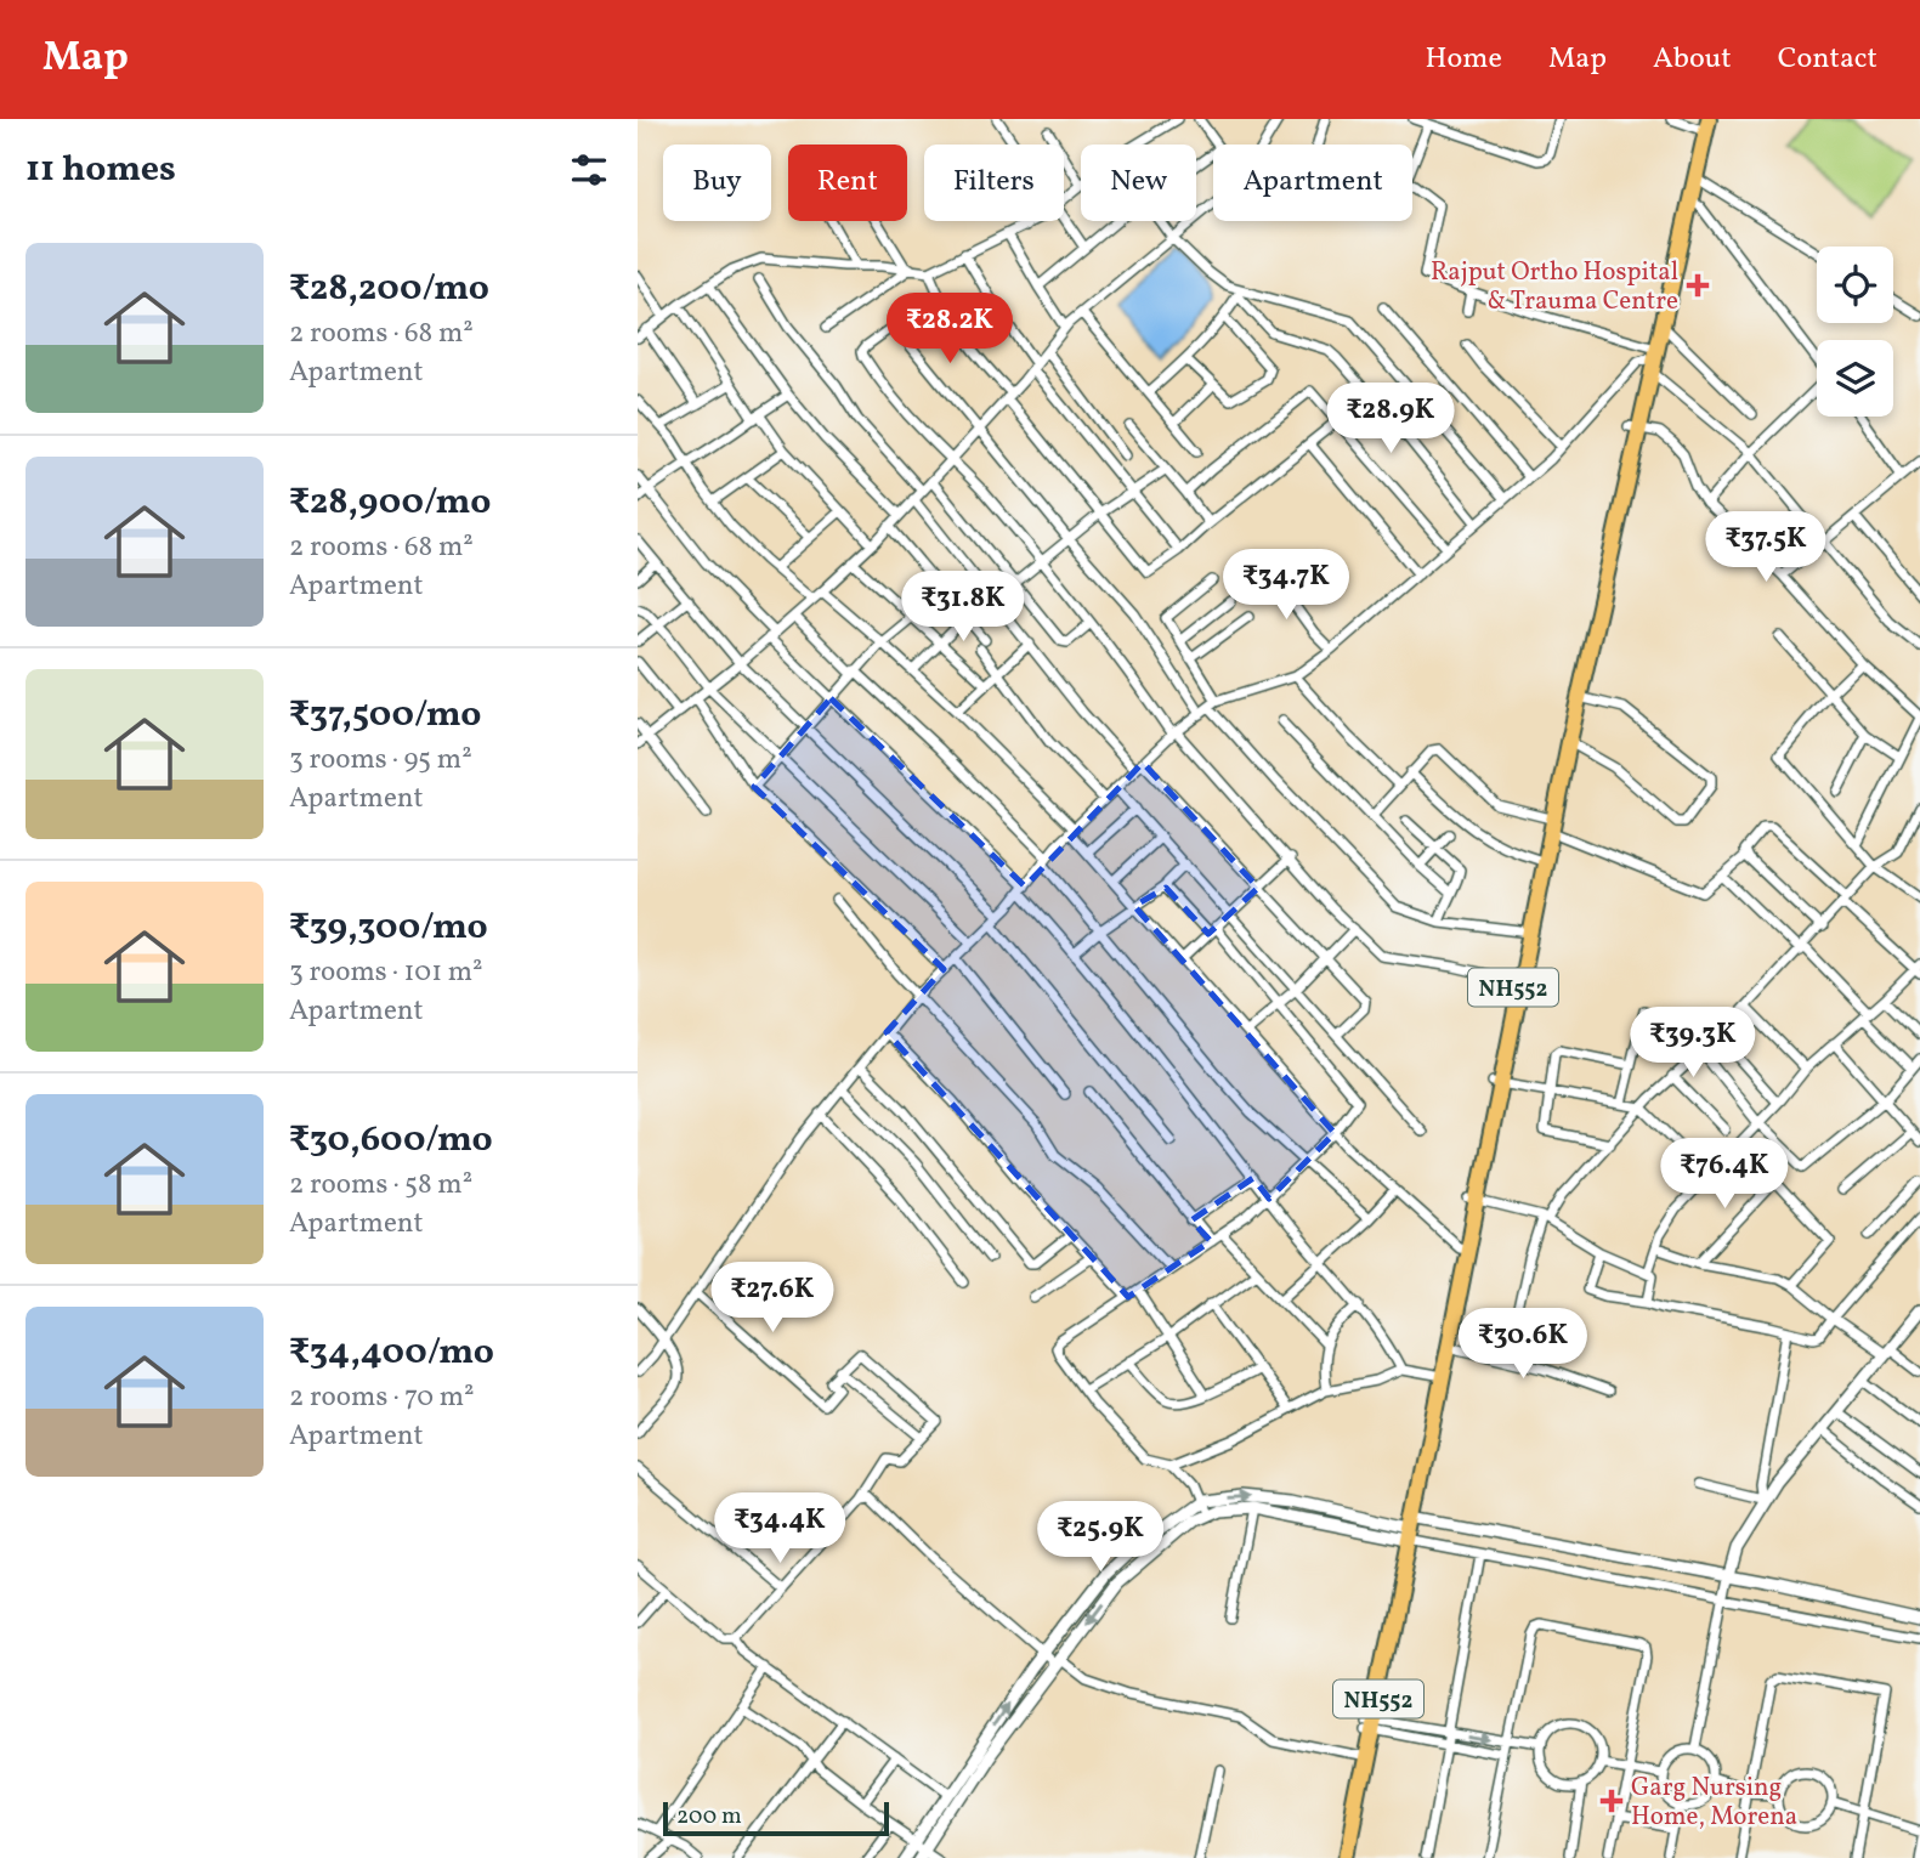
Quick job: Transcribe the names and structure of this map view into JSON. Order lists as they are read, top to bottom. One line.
{"streets":{"highway":["NH552"]},"places":{"health":["Rajput Ortho Hospital & Trauma Centre","Garg Nursing Home, Morena"]},"scale_bar":"200 m","page":{"header":"Map","nav":["Home","Map","About","Contact"],"heading":"11 homes","chip":["Buy","Rent","Filters","New","Apartment"],"list":[{"name":"₹28,200/mo","note":"2 rooms · 68 m² · Apartment"},{"name":"₹28,900/mo","note":"2 rooms · 68 m² · Apartment"},{"name":"₹37,500/mo","note":"3 rooms · 95 m² · Apartment"},{"name":"₹39,300/mo","note":"3 rooms · 101 m² · Apartment"},{"name":"₹30,600/mo","note":"2 rooms · 58 m² · Apartment"},{"name":"₹34,400/mo","note":"2 rooms · 70 m² · Apartment"}],"price":["₹28.2K","₹28.9K","₹37.5K","₹34.7K","₹31.8K","₹39.3K","₹76.4K","₹27.6K","₹30.6K","₹34.4K","₹25.9K"],"scale":"200 m"}}
